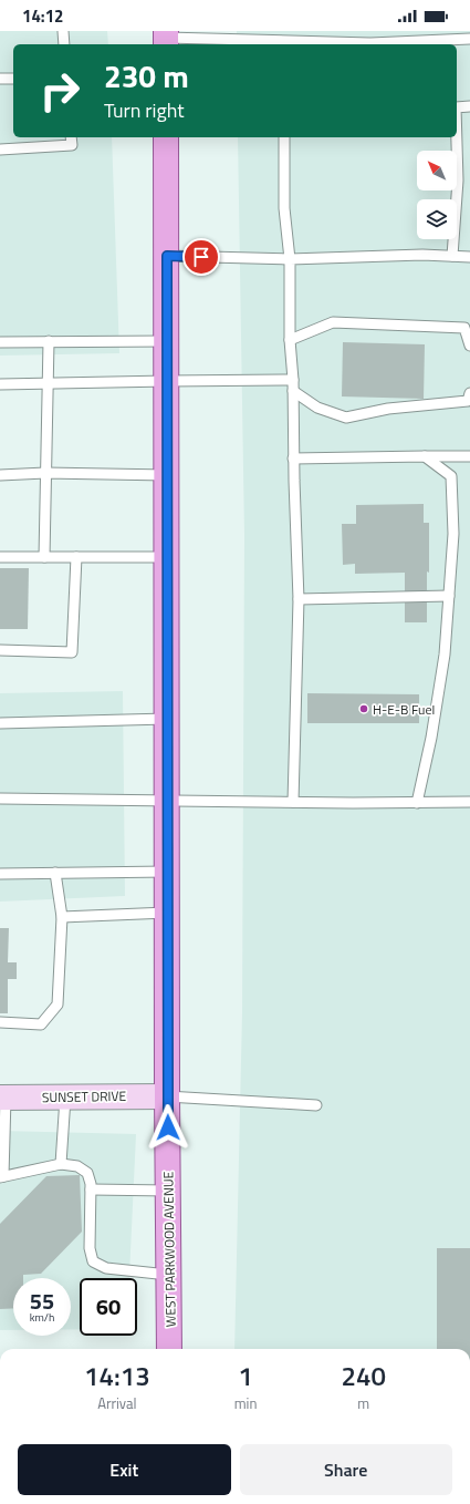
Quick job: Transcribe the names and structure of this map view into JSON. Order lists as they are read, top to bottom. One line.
{"streets":{"main road":["WEST PARKWOOD AVENUE"],"street":["SUNSET DRIVE"]},"crossings":[["SUNSET DRIVE","WEST PARKWOOD AVENUE"]],"places":["H-E-B Fuel"],"north":"top left","page":{"status":"14:12","turn":["230 m","Turn right"],"speed":"55 km/h","limit":"60","eta":["14:13","Arrival","1","min","240","m"],"buttons":["Exit","Share"]}}
